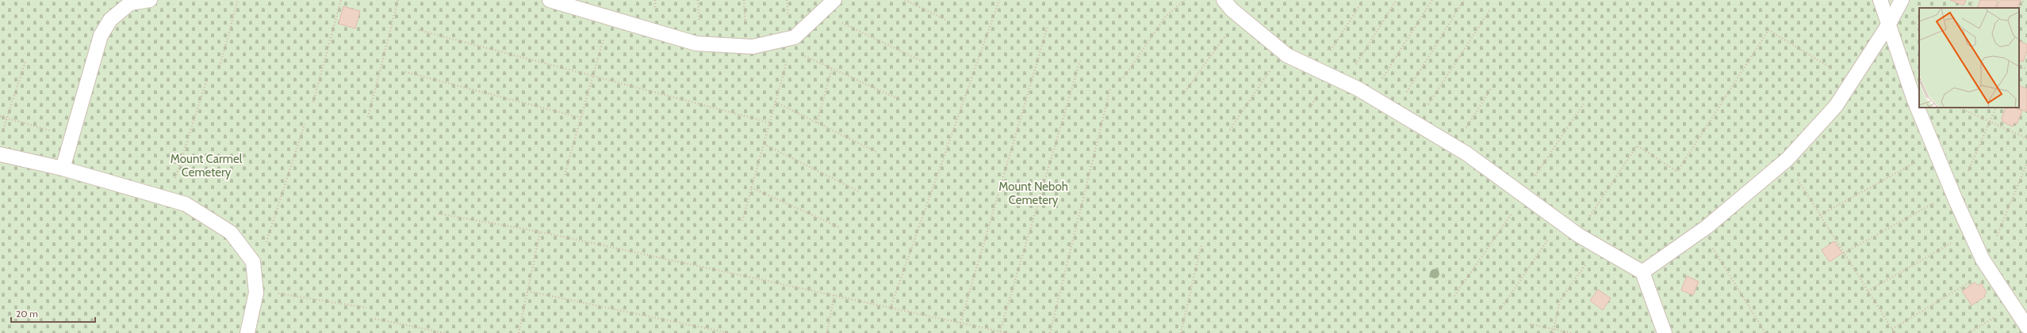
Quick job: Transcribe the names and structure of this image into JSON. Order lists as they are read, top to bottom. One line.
{"parks":["Mount Carmel Cemetery","Mount Neboh Cemetery"],"scale_bar":"20 m"}
